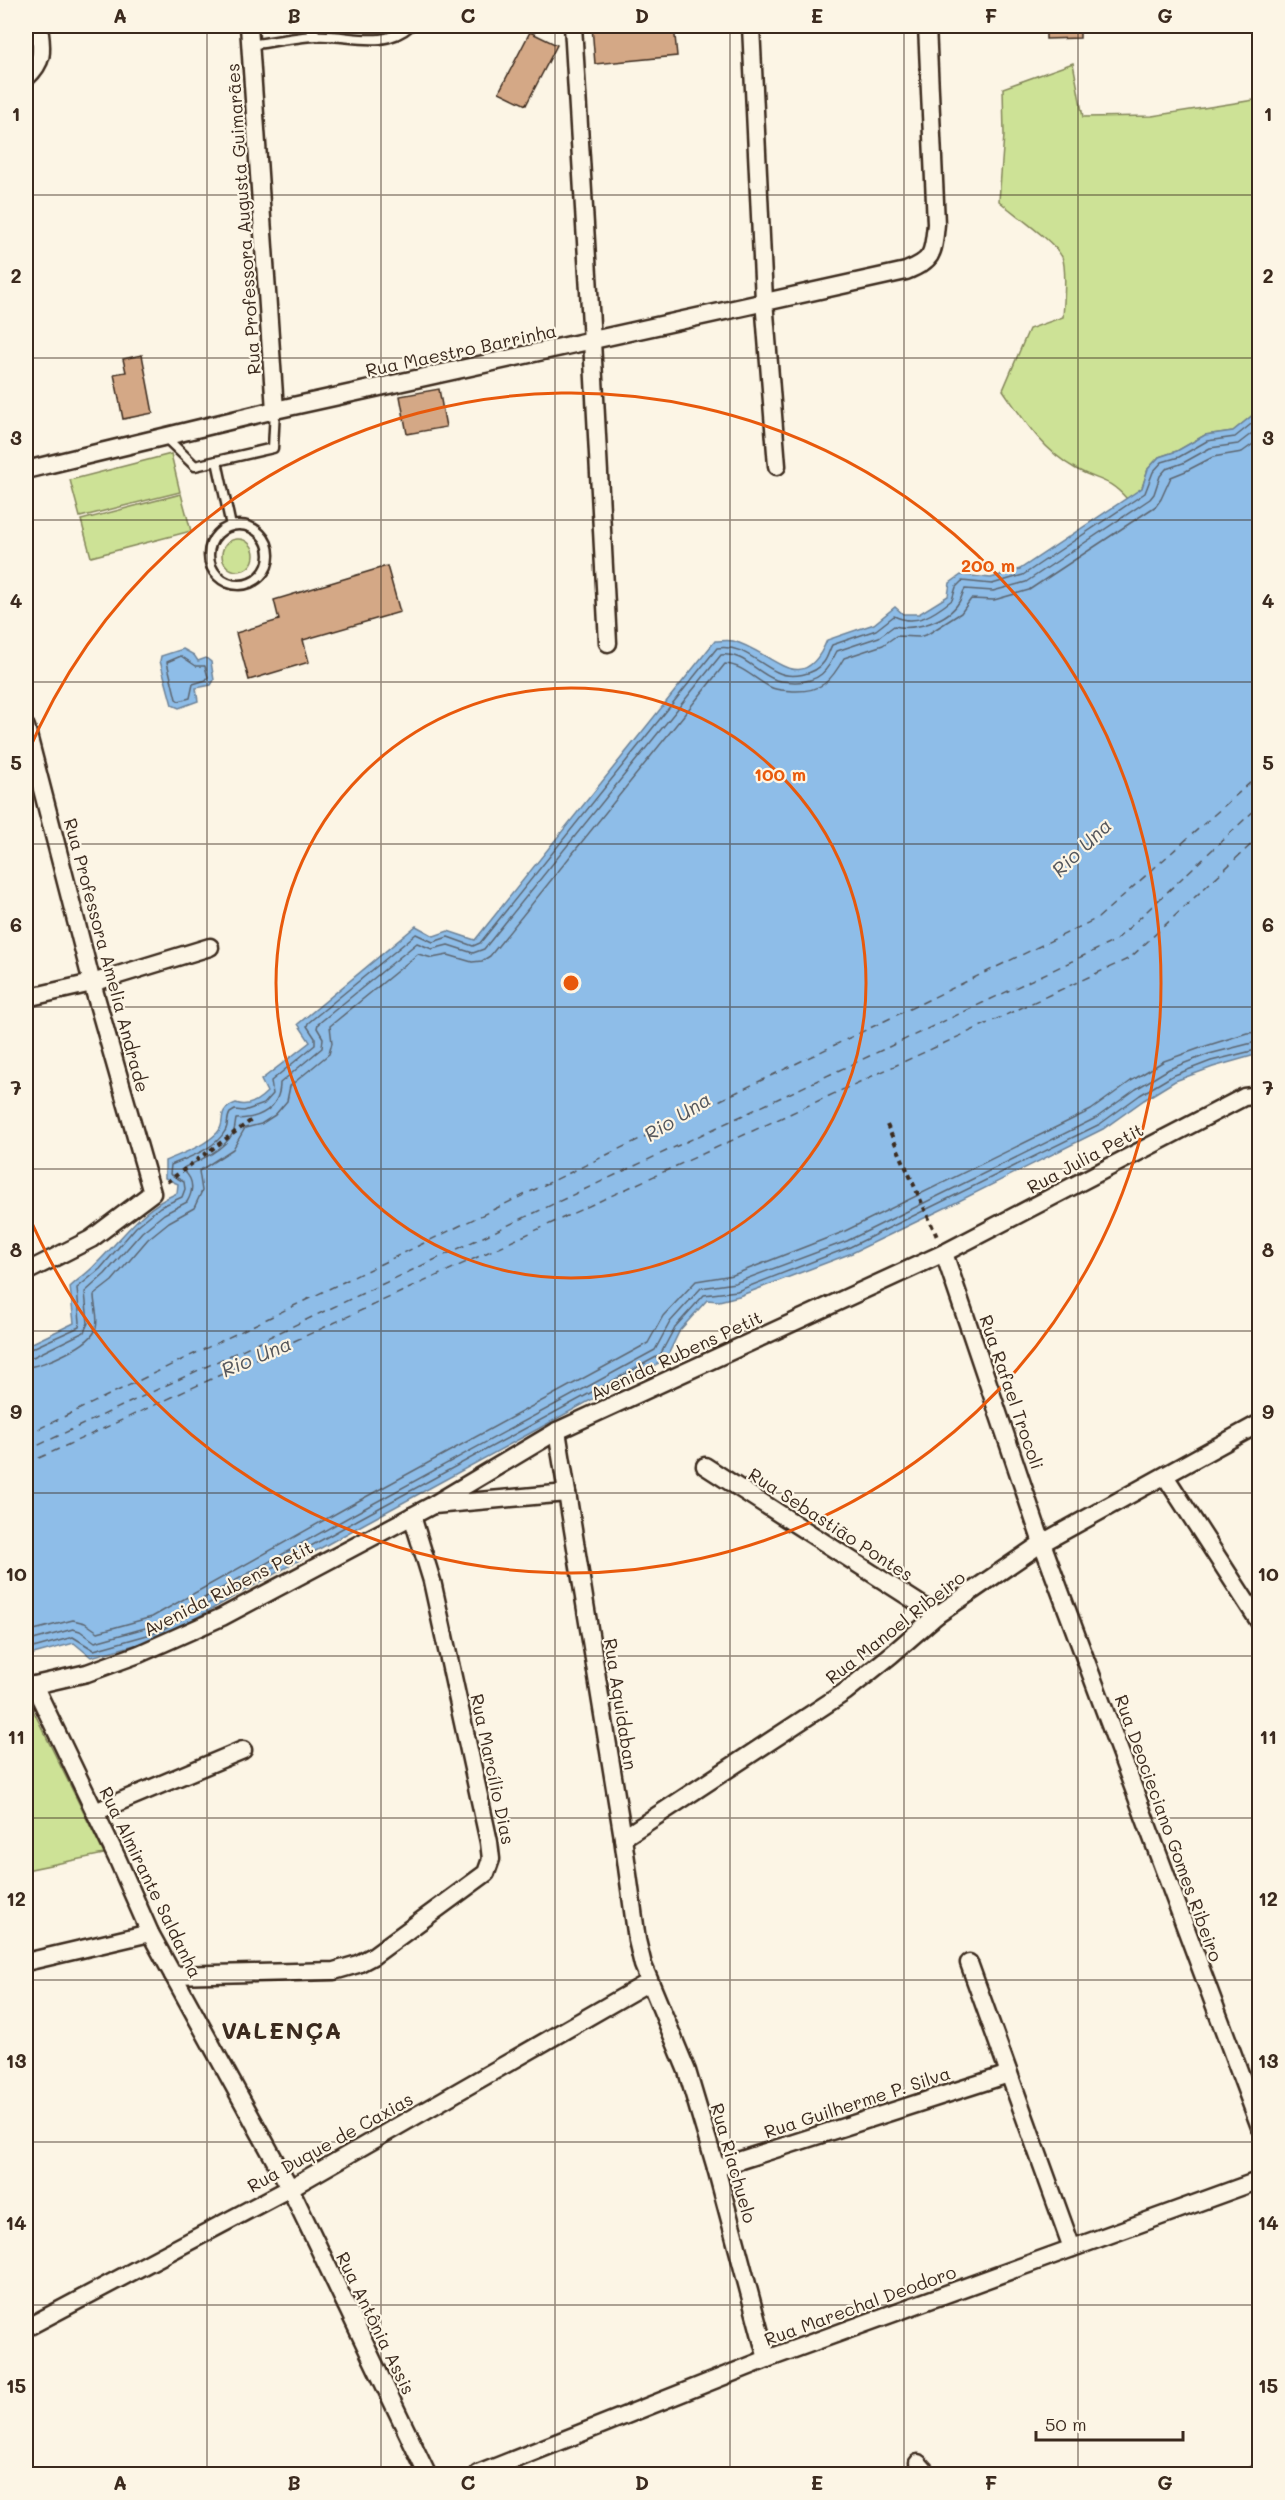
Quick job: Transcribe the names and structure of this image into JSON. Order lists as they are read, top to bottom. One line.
{"streets":{"street":["Rua Professora Augusta Guimarães","Rua Maestro Barrinha","Rua Professora Amelia Andrade","Rua Julia Petit","Avenida Rubens Petit","Rua Rafael Trocoli","Rua Sebastião Pontes","Rua Manoel Ribeiro","Rua Aquidaban","Rua Marcílio Dias","Rua Deocieciano Gomes Ribeiro","Rua Almirante Saldanha","Rua Guilherme P. Silva","Rua Duque de Caxias","Rua Riachuelo","Rua Marechal Deodoro","Rua Antônia Assis"]},"crossings":[["Rua Professora Augusta Guimarães","Rua Maestro Barrinha"],["Rua Julia Petit","Avenida Rubens Petit"],["Rua Julia Petit","Rua Rafael Trocoli"],["Avenida Rubens Petit","Rua Rafael Trocoli"],["Avenida Rubens Petit","Rua Aquidaban"],["Avenida Rubens Petit","Rua Marcílio Dias"],["Avenida Rubens Petit","Rua Almirante Saldanha"],["Rua Rafael Trocoli","Rua Manoel Ribeiro"],["Rua Rafael Trocoli","Rua Deocieciano Gomes Ribeiro"],["Rua Sebastião Pontes","Rua Manoel Ribeiro"],["Rua Manoel Ribeiro","Rua Aquidaban"],["Rua Manoel Ribeiro","Rua Deocieciano Gomes Ribeiro"],["Rua Aquidaban","Rua Duque de Caxias"],["Rua Aquidaban","Rua Riachuelo"],["Rua Marcílio Dias","Rua Almirante Saldanha"],["Rua Almirante Saldanha","Rua Duque de Caxias"],["Rua Almirante Saldanha","Rua Antônia Assis"],["Rua Guilherme P. Silva","Rua Riachuelo"],["Rua Duque de Caxias","Rua Riachuelo"],["Rua Duque de Caxias","Rua Antônia Assis"],["Rua Riachuelo","Rua Marechal Deodoro"]],"districts":["VALENÇA"],"water":["Rio Una"],"scale_bar":"50 m","grid":{"columns":["A","B","C","D","E","F","G"],"rows":["1","2","3","4","5","6","7","8","9","10","11","12","13","14","15"]},"rings":["200 m","100 m"]}
